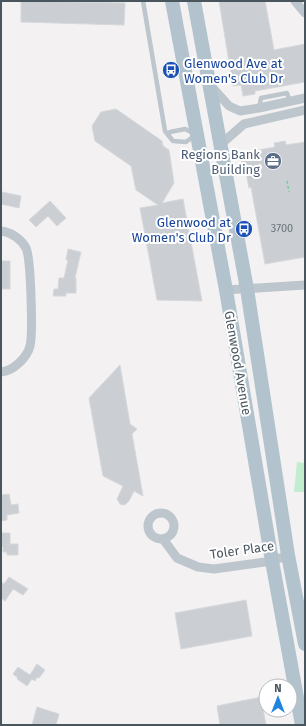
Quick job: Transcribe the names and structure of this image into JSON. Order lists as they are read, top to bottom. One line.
{"streets":{"main road":["Glenwood Avenue"],"street":["Toler Place"]},"crossings":[["Glenwood Avenue","Toler Place"]],"places":{"bus stop":["Glenwood Ave at Women's Club Dr","Glenwood at Women's Club Dr"],"office":["Regions Bank Building"]},"house_numbers":["3700"],"north":"top"}
